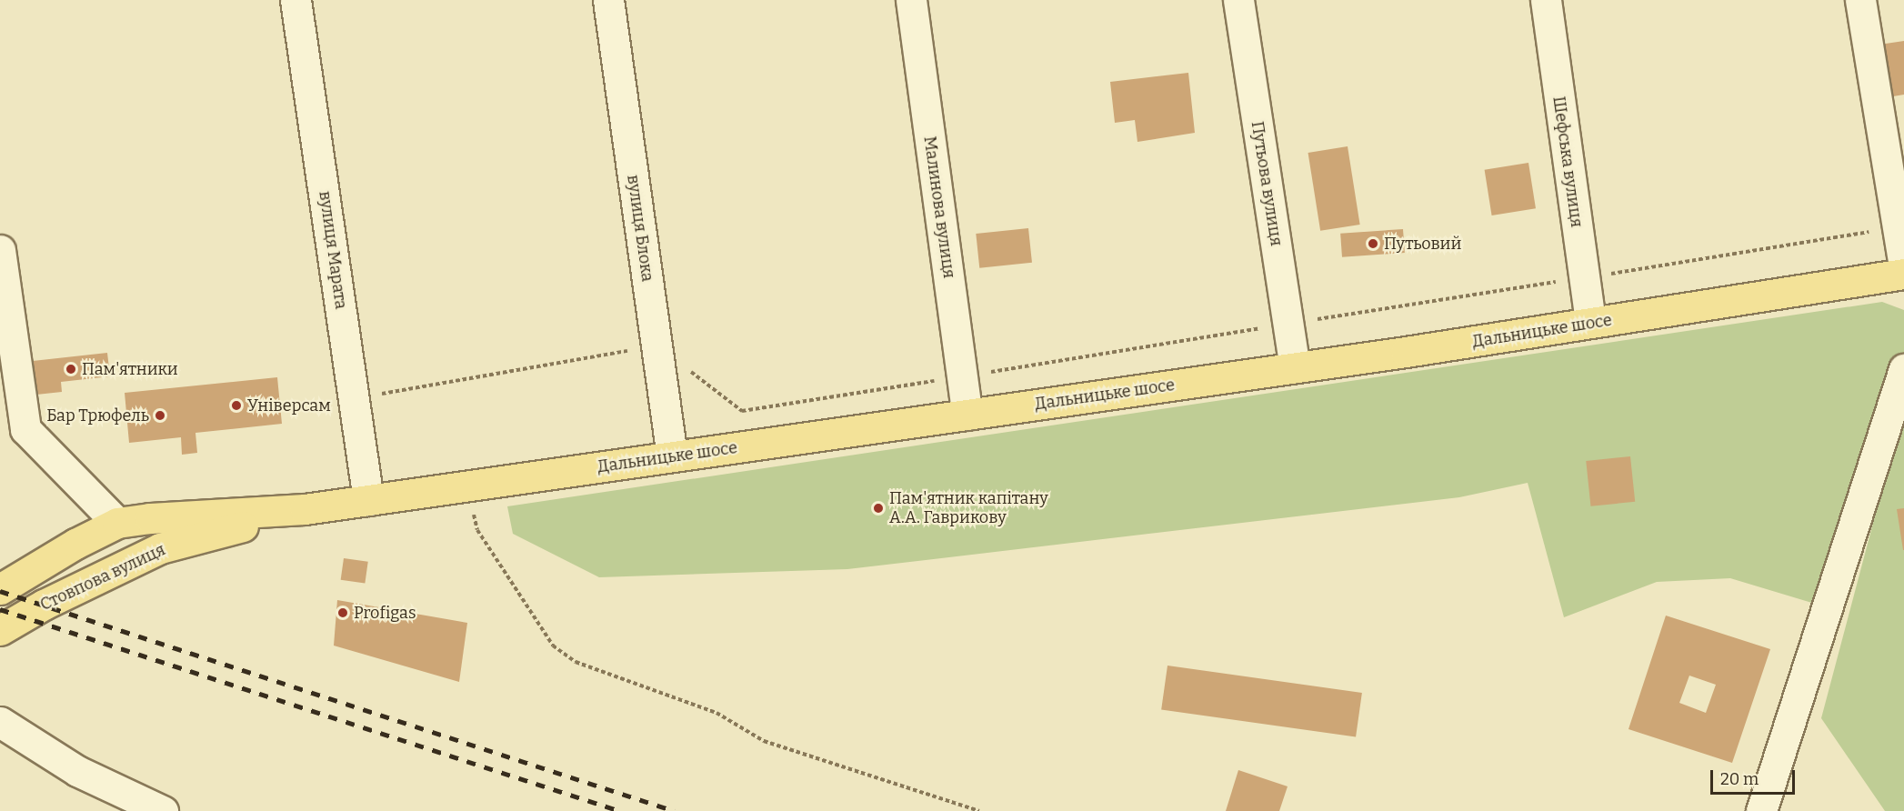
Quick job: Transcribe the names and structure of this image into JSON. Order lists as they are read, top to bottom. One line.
{"streets":{"main road":["Дальницьке шосе","Стовпова вулиця"],"street":["Шефська вулиця","Путьова вулиця","Малинова вулиця","вулиця Блока","вулиця Марата"]},"crossings":[["Шефська вулиця","Дальницьке шосе"],["Путьова вулиця","Дальницьке шосе"],["Малинова вулиця","Дальницьке шосе"],["вулиця Блока","Дальницьке шосе"],["вулиця Марата","Дальницьке шосе"],["Дальницьке шосе","Стовпова вулиця"]],"places":["Путьовий","Пам'ятники","Універсам","Бар Трюфель","Пам'ятник капітану А.А. Гаврикову","Profigas"],"scale_bar":"20 m"}
